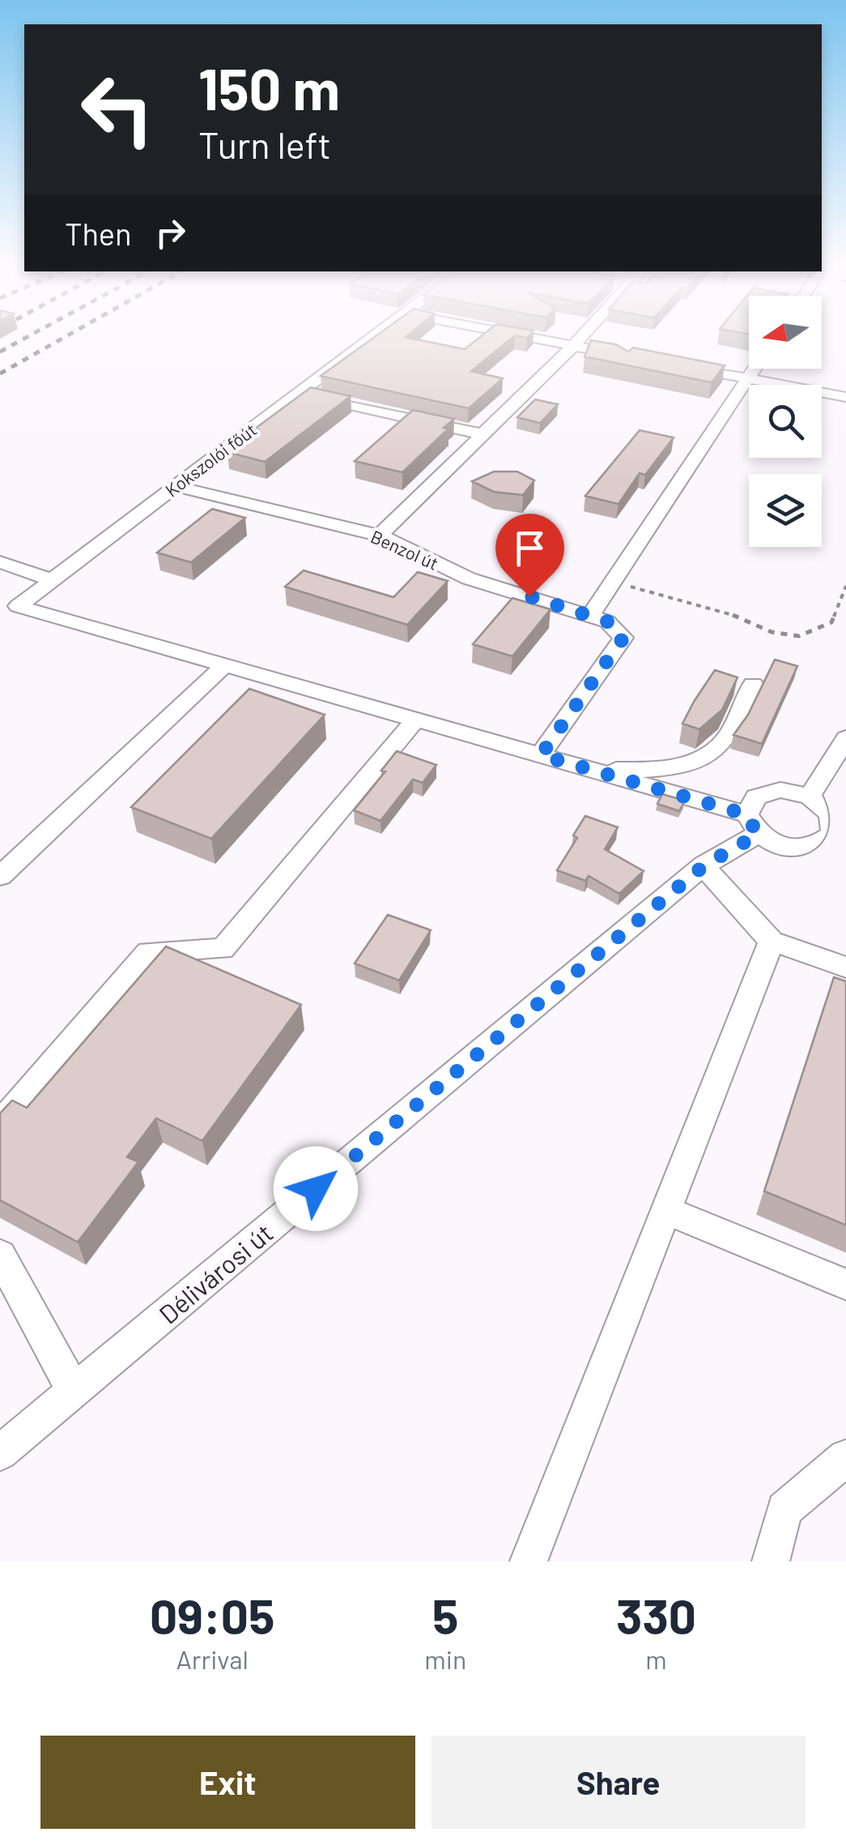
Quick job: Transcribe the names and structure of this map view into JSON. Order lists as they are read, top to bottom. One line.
{"streets":{"street":["Kokszolói főút","Benzol út","Délivárosi út"]},"crossings":[["Kokszolói főút","Benzol út"]],"north":"left","page":{"turn":["150 m","Turn left"],"then":"Then","eta":["09:05","Arrival","5","min","330","m"],"buttons":["Exit","Share"]}}
